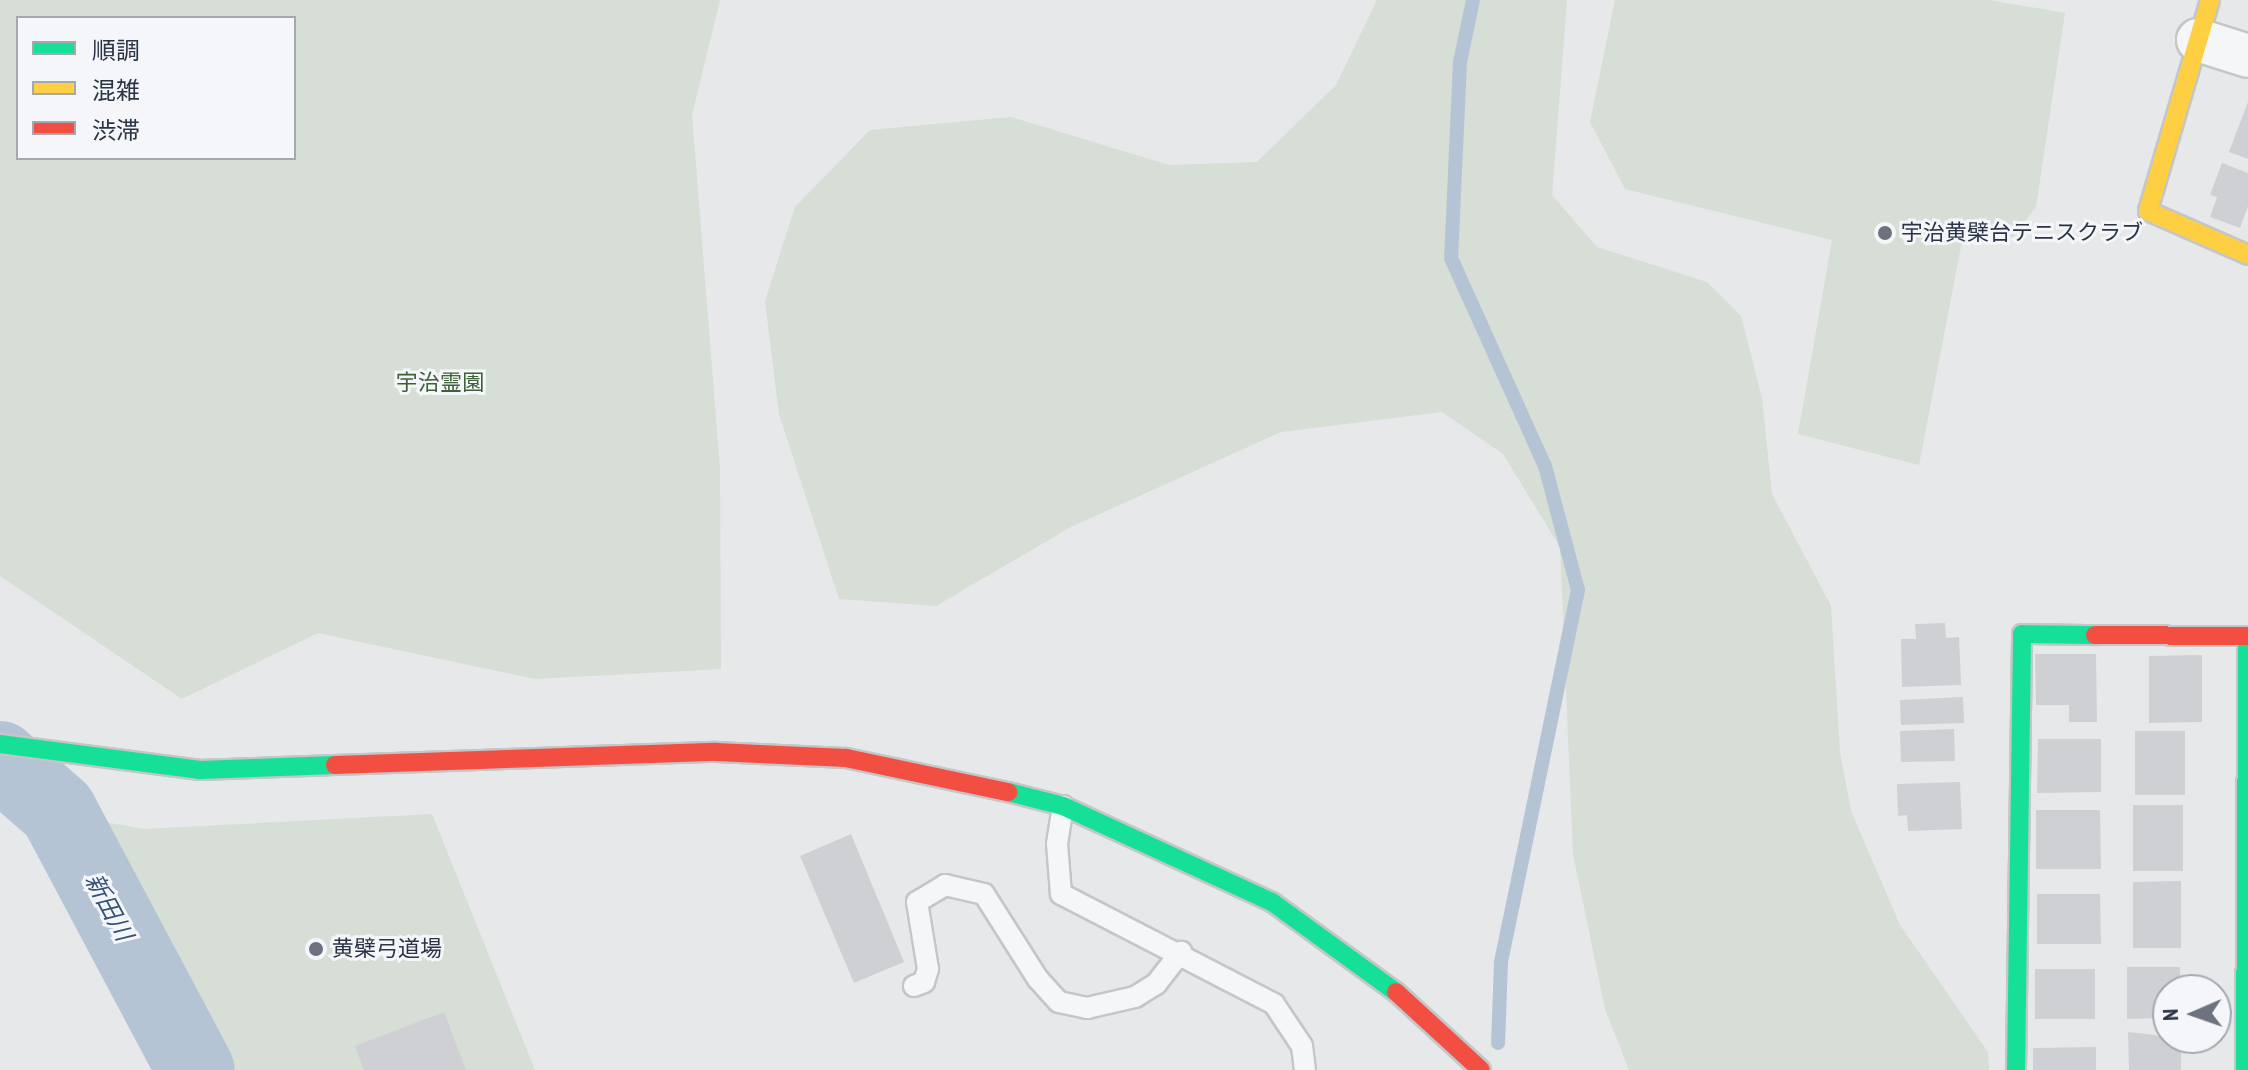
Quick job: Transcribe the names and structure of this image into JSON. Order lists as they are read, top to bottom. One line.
{"water":["新田川"],"parks":["宇治霊園"],"places":["宇治黄檗台テニスクラブ","黄檗弓道場"],"legend":["順調","混雑","渋滞"],"north":"left"}
